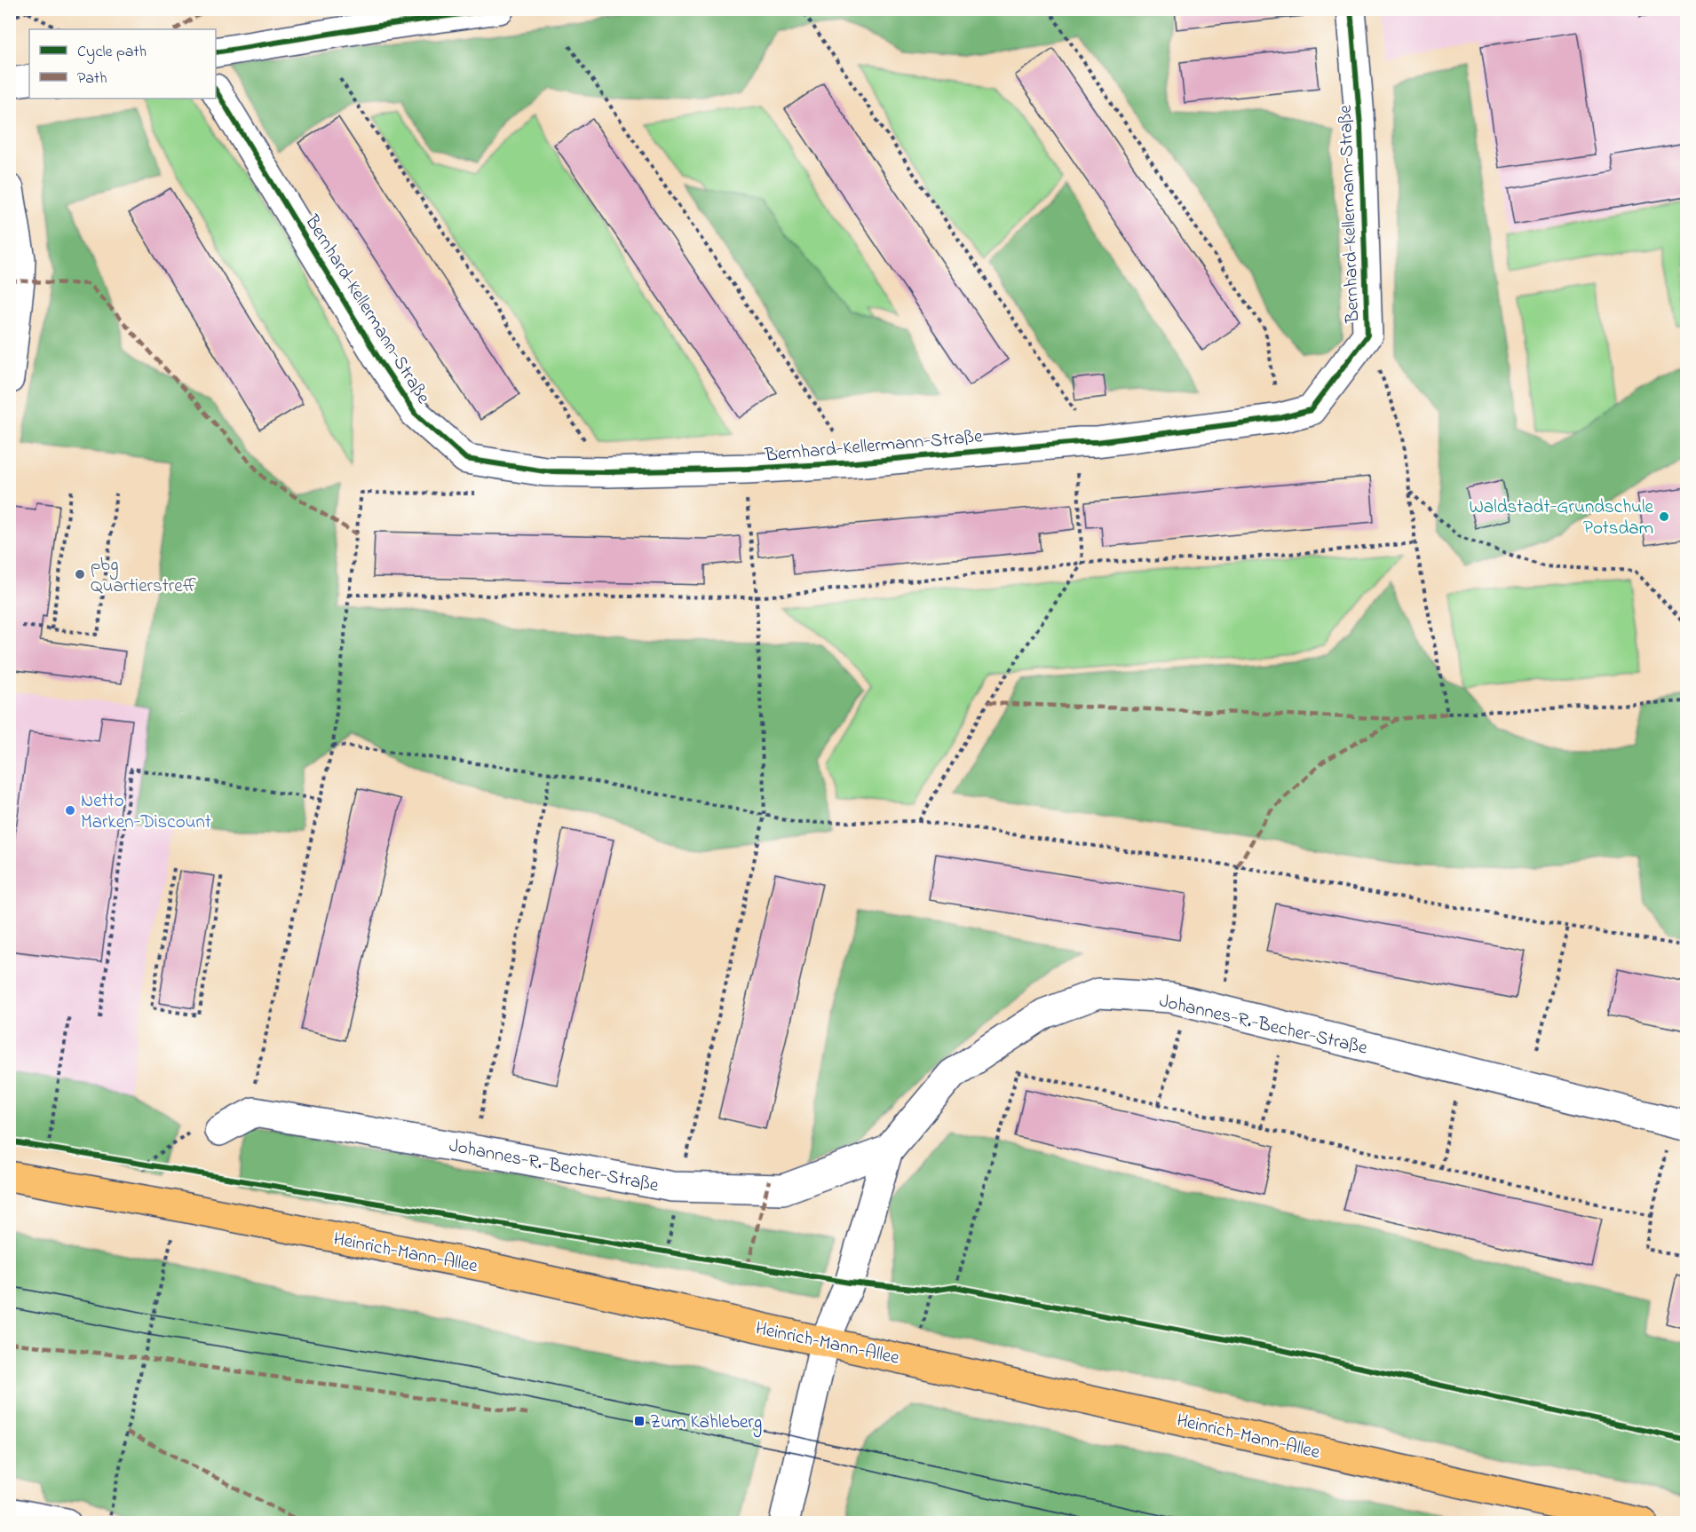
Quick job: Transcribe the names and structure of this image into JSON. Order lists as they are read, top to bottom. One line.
{"streets":{"main road":["Heinrich-Mann-Allee"],"street":["Bernhard-Kellermann-Straße","Johannes-R.-Becher-Straße"]},"crossings":[["Johannes-R.-Becher-Straße","Heinrich-Mann-Allee"]],"places":{"other":["Waldstadt-Grundschule Potsdam","pbg Quartierstreff","Netto Marken-Discount"],"transit":["Zum Kahleberg"]},"legend":["Cycle path","Path"]}
